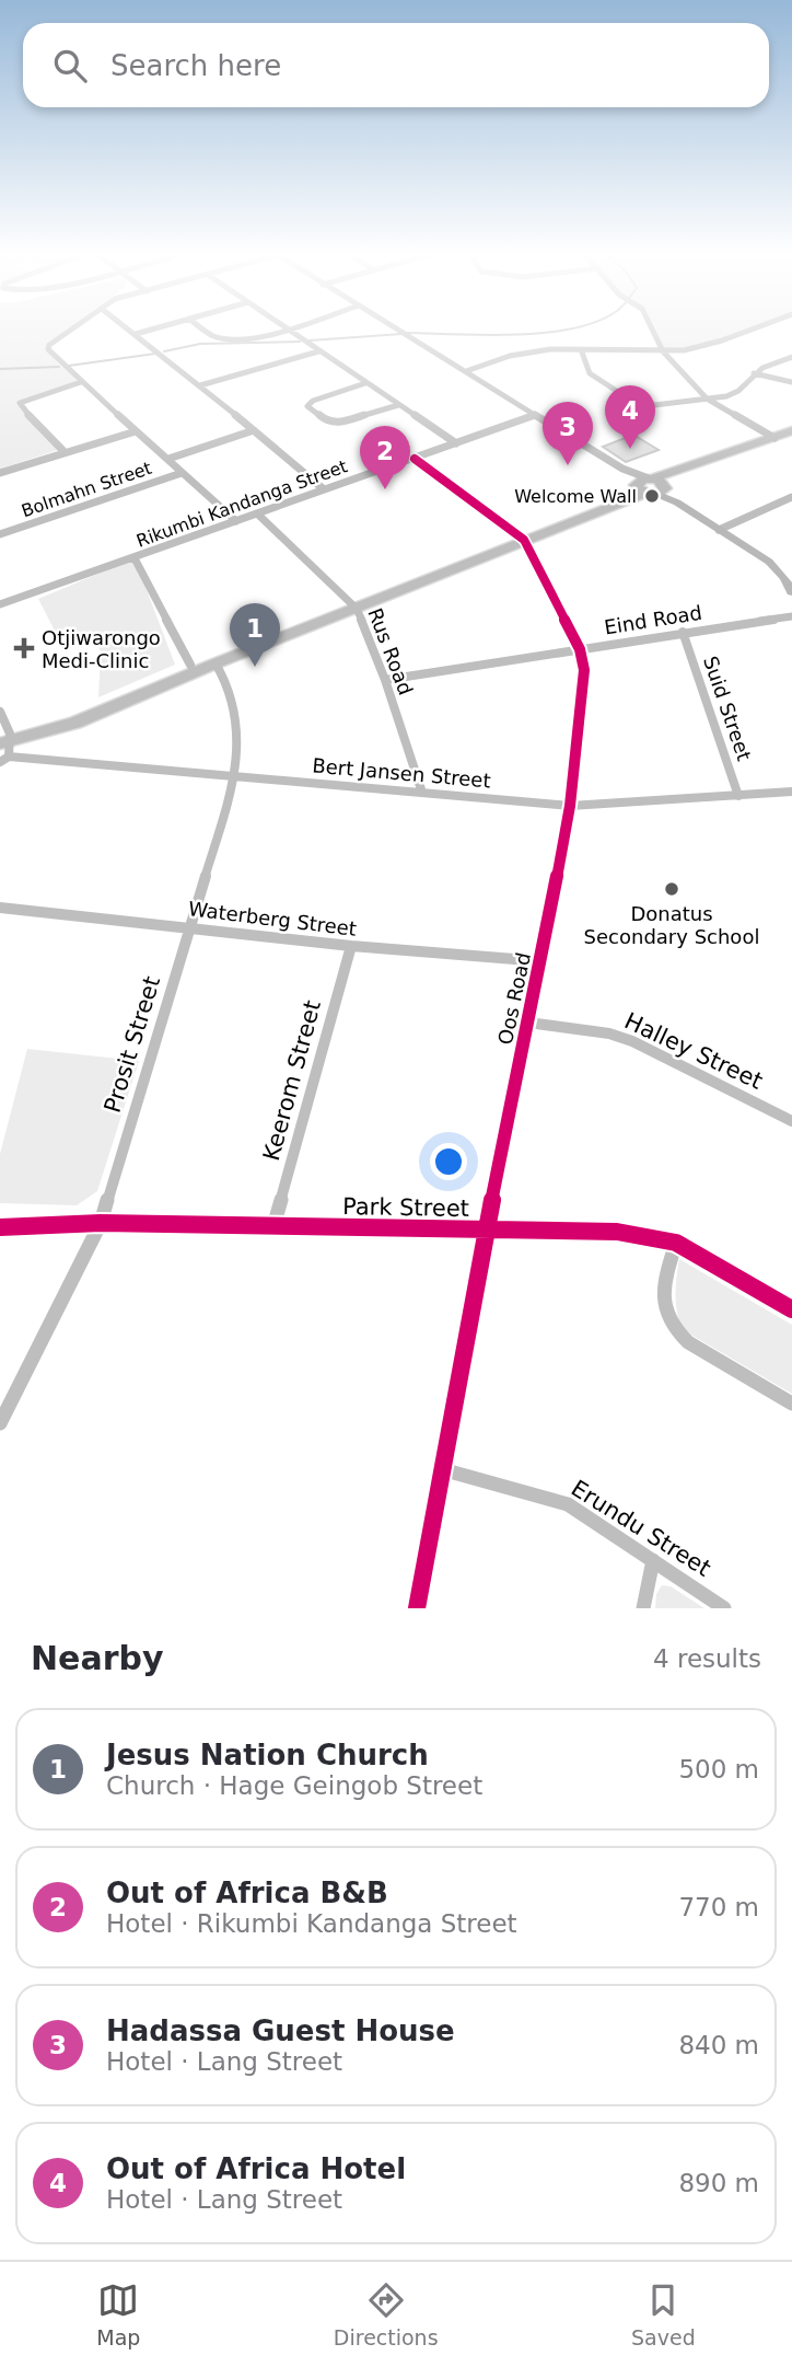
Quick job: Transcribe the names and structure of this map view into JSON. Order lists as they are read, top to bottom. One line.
{"streets":{"street":["Bolmahn Street","Rikumbi Kandanga Street","Eind Road","Rus Road","Suid Street","Bert Jansen Street","Waterberg Street","Oos Road","Prosit Street","Halley Street","Keerom Street","Park Street","Erundu Street"]},"crossings":[["Rikumbi Kandanga Street","Rus Road"],["Rikumbi Kandanga Street","Oos Road"],["Eind Road","Rus Road"],["Eind Road","Suid Street"],["Eind Road","Oos Road"],["Rus Road","Bert Jansen Street"],["Suid Street","Bert Jansen Street"],["Bert Jansen Street","Oos Road"],["Bert Jansen Street","Prosit Street"],["Waterberg Street","Oos Road"],["Waterberg Street","Prosit Street"],["Waterberg Street","Keerom Street"],["Oos Road","Halley Street"],["Oos Road","Park Street"],["Oos Road","Erundu Street"],["Prosit Street","Park Street"],["Keerom Street","Park Street"]],"places":{"other":["Welcome Wall","Donatus Secondary School"],"health":["Otjiwarongo Medi-Clinic"]},"page":{"search":"Search here","pins":["4","3","2","1"],"heading":["Nearby","4 results"],"list":[{"mark":"1","name":"Jesus Nation Church","note":"Church · Hage Geingob Street","value":"500 m"},{"mark":"2","name":"Out of Africa B&B","note":"Hotel · Rikumbi Kandanga Street","value":"770 m"},{"mark":"3","name":"Hadassa Guest House","note":"Hotel · Lang Street","value":"840 m"},{"mark":"4","name":"Out of Africa Hotel","note":"Hotel · Lang Street","value":"890 m"}],"nav":["Map","Directions","Saved"]}}
